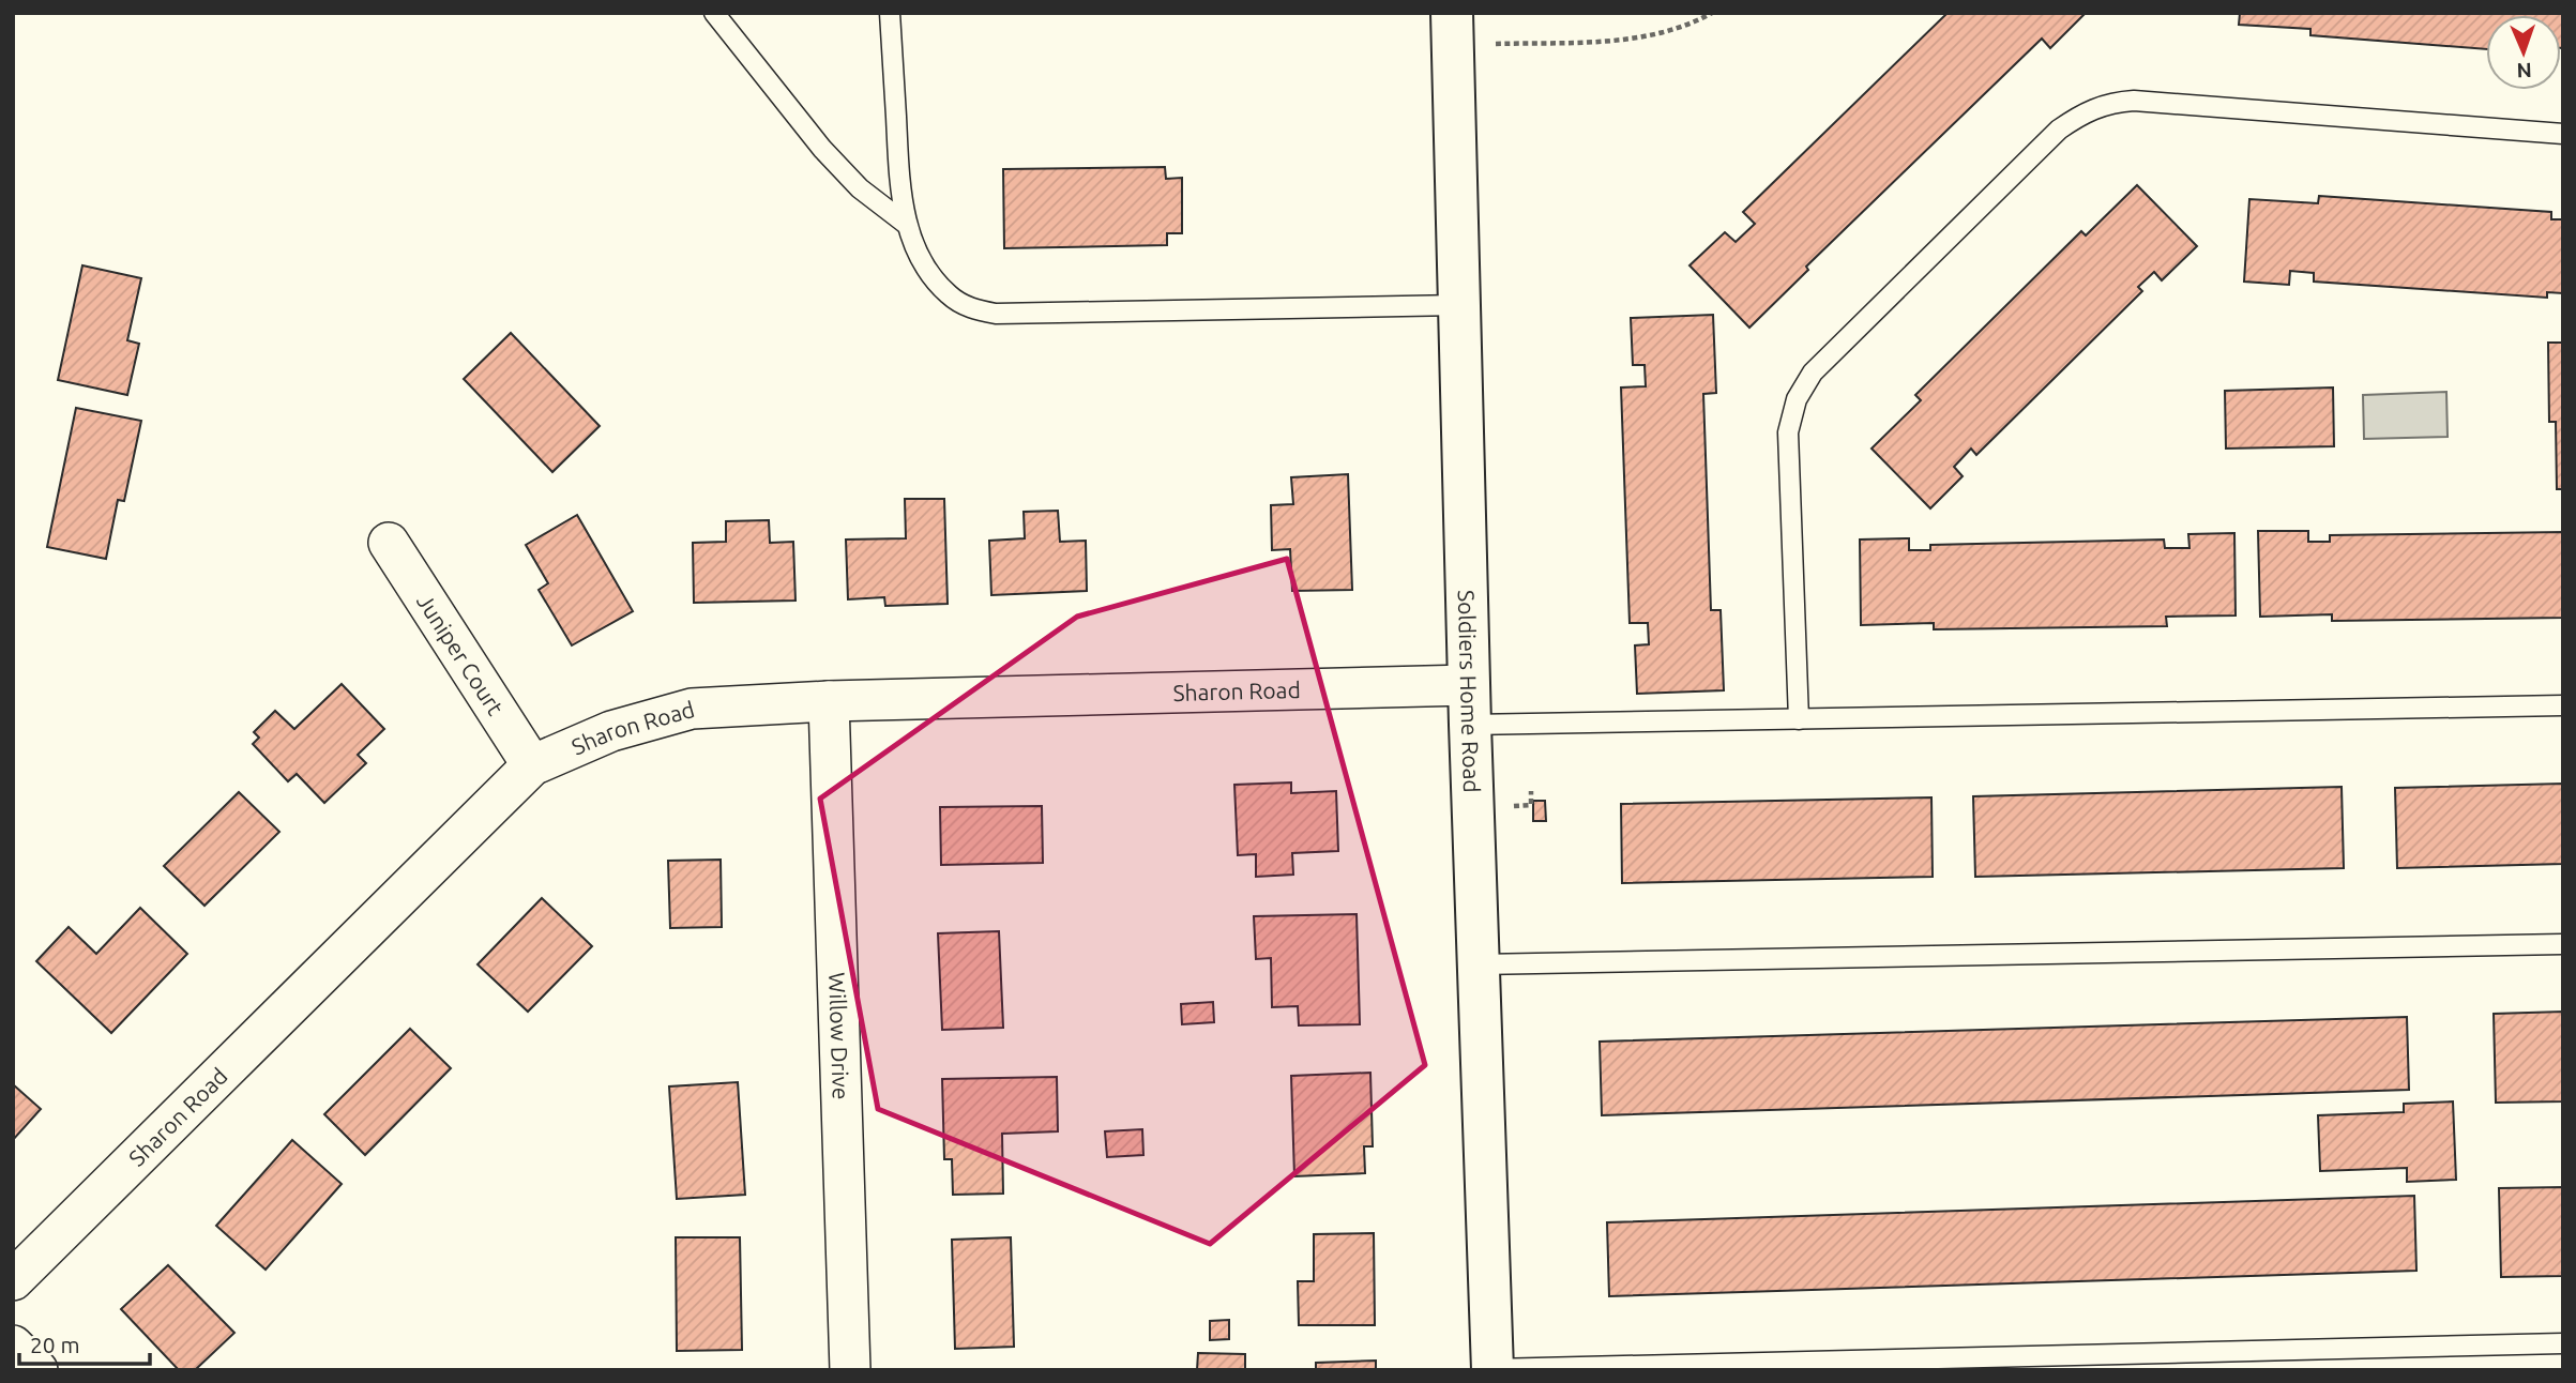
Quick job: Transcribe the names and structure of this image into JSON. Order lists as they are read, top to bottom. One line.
{"streets":{"street":["Juniper Court","Sharon Road","Soldiers Home Road","Willow Drive"]},"crossings":[["Juniper Court","Sharon Road"],["Sharon Road","Soldiers Home Road"],["Sharon Road","Willow Drive"]],"scale_bar":"20 m","north":"bottom"}
